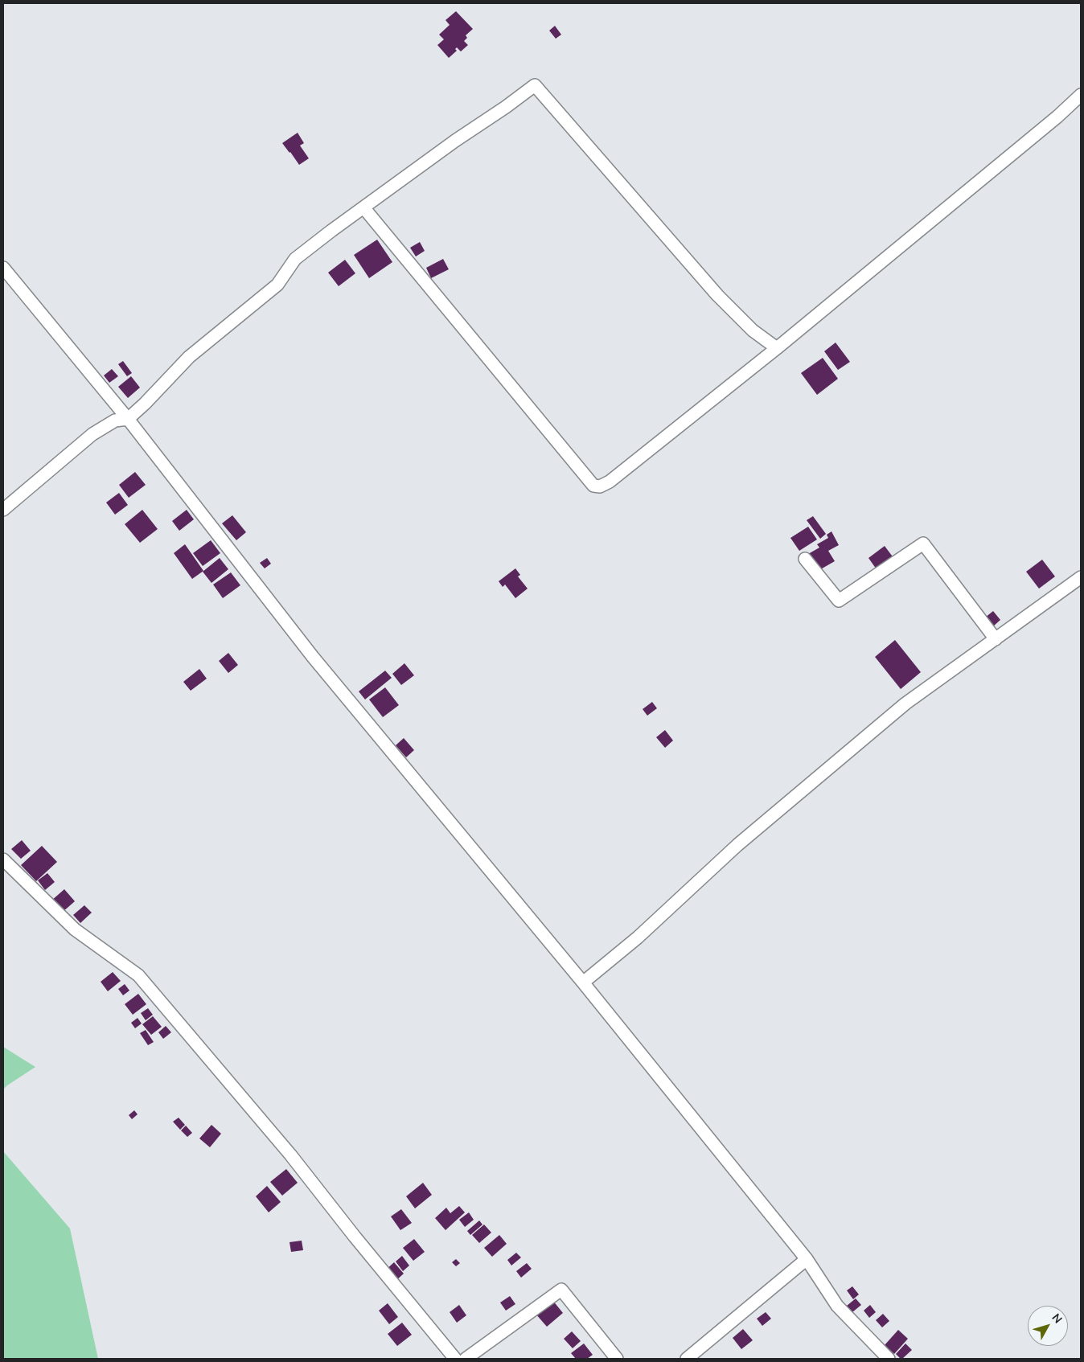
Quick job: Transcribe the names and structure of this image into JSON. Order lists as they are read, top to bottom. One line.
{"north":"top right"}
